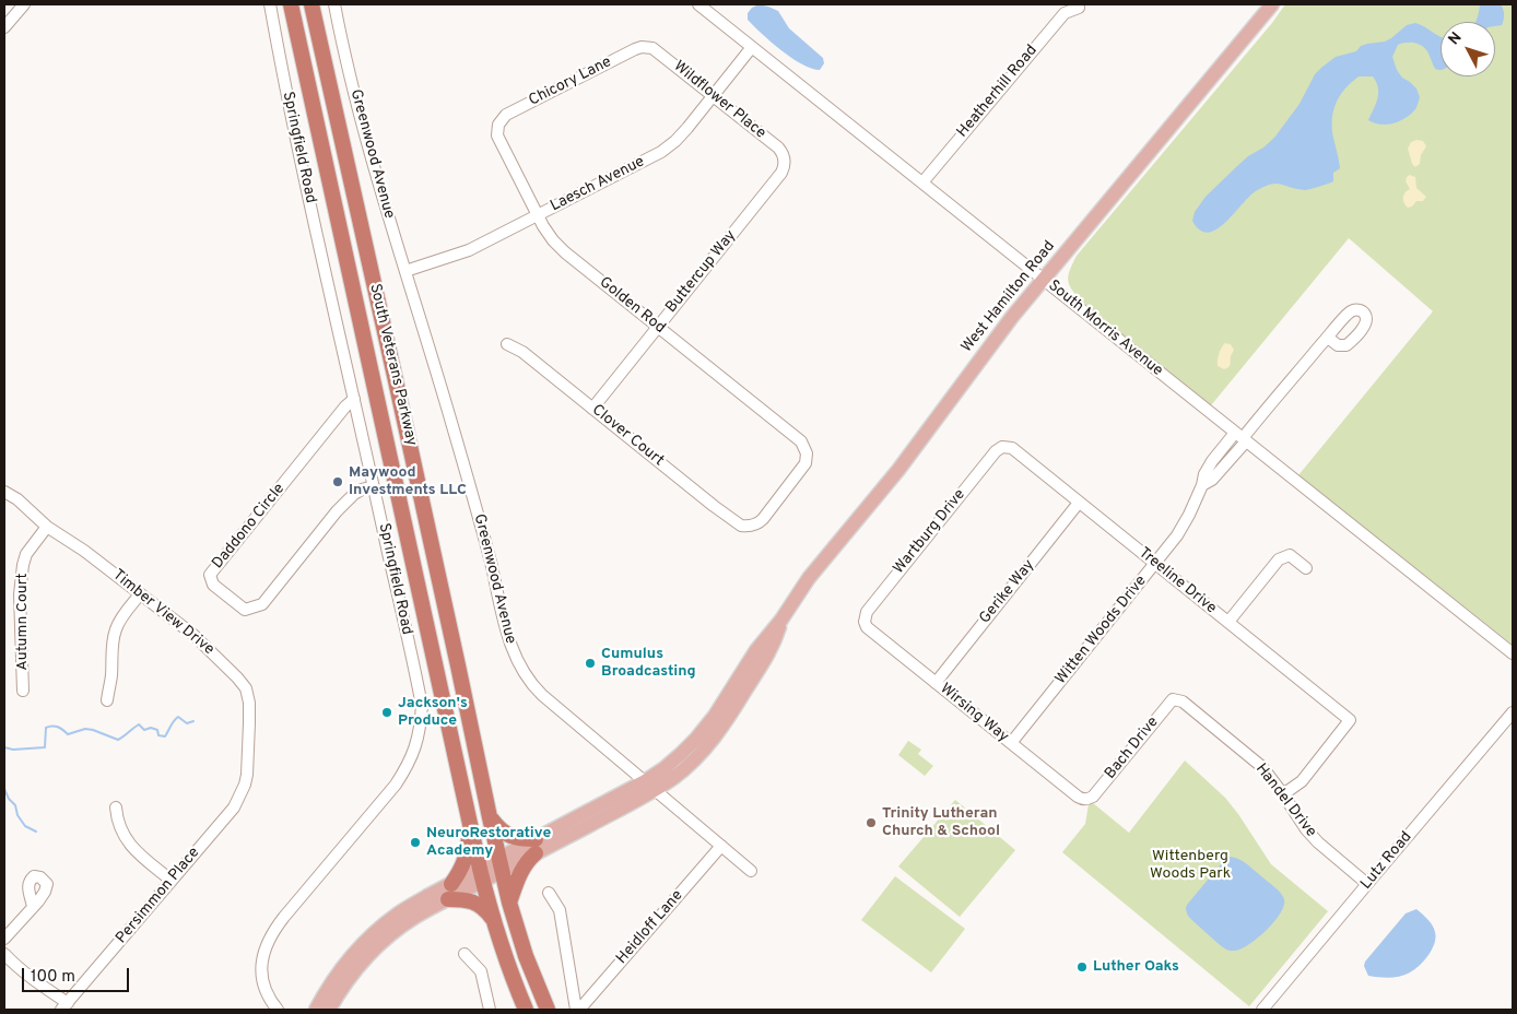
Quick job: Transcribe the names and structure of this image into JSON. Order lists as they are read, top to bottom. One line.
{"streets":{"highway":["South Veterans Parkway"],"main road":["West Hamilton Road"],"street":["Chicory Lane","Heatherhill Road","Wildflower Place","Springfield Road","Greenwood Avenue","Laesch Avenue","Buttercup Way","Golden Rod","South Morris Avenue","Clover Court","Daddono Circle","Wartburg Drive","Treeline Drive","Gerike Way","Timber View Drive","Autumn Court","Witten Woods Drive","Wirsing Way","Bach Drive","Handel Drive","Lutz Road","Persimmon Place","Heidloff Lane"]},"crossings":[["Chicory Lane","Wildflower Place"],["Chicory Lane","Golden Rod"],["Heatherhill Road","South Morris Avenue"],["Wildflower Place","Laesch Avenue"],["Wildflower Place","Buttercup Way"],["Springfield Road","Daddono Circle"],["Greenwood Avenue","Laesch Avenue"],["Greenwood Avenue","West Hamilton Road"],["Greenwood Avenue","Heidloff Lane"],["Laesch Avenue","Golden Rod"],["Laesch Avenue","South Morris Avenue"],["Buttercup Way","Golden Rod"],["Buttercup Way","Clover Court"],["West Hamilton Road","South Morris Avenue"],["West Hamilton Road","South Veterans Parkway"],["Golden Rod","Clover Court"],["South Morris Avenue","Witten Woods Drive"],["Wartburg Drive","Treeline Drive"],["Wartburg Drive","Wirsing Way"],["Treeline Drive","Gerike Way"],["Treeline Drive","Witten Woods Drive"],["Treeline Drive","Handel Drive"],["Gerike Way","Wirsing Way"],["Timber View Drive","Autumn Court"],["Timber View Drive","Persimmon Place"],["Witten Woods Drive","Wirsing Way"],["Wirsing Way","Bach Drive"],["Bach Drive","Handel Drive"],["Handel Drive","Lutz Road"]],"parks":["Wittenberg Woods Park"],"places":["Maywood Investments LLC","Cumulus Broadcasting","Jackson's Produce","Trinity Lutheran Church & School","NeuroRestorative Academy","Luther Oaks"],"scale_bar":"100 m","north":"top left"}
